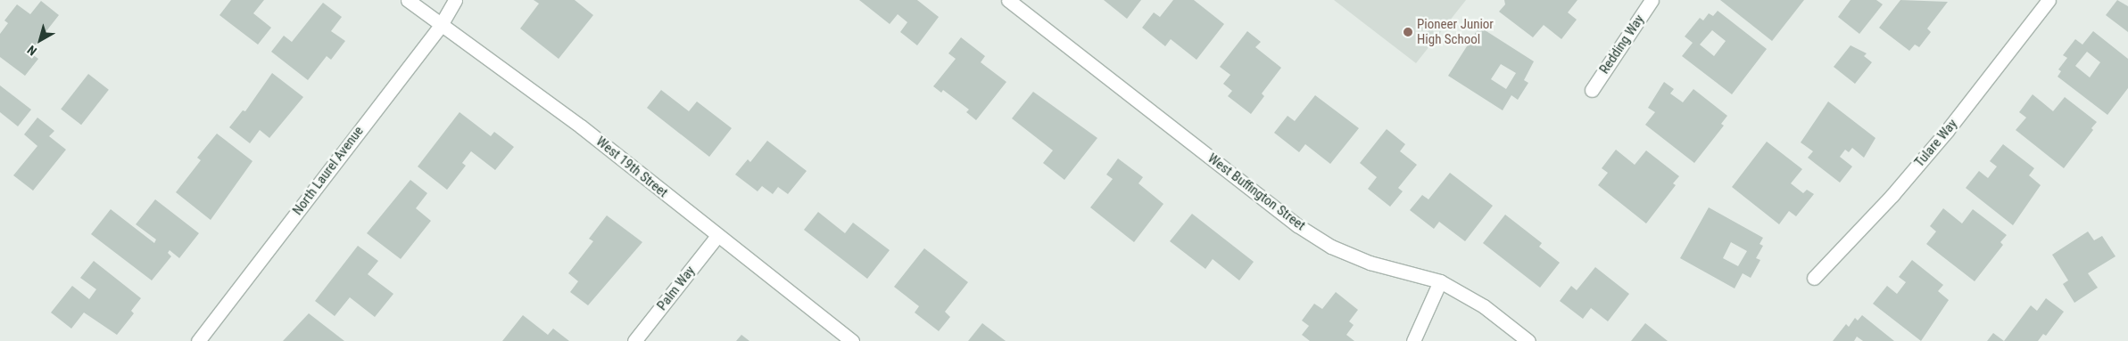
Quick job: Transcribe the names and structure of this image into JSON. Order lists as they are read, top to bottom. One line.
{"streets":{"street":["Redding Way","Tulare Way","West 19th Street","North Laurel Avenue","West Buffington Street","Palm Way"]},"crossings":[["West 19th Street","North Laurel Avenue"],["West 19th Street","Palm Way"]],"places":["Pioneer Junior High School"],"north":"bottom left"}
